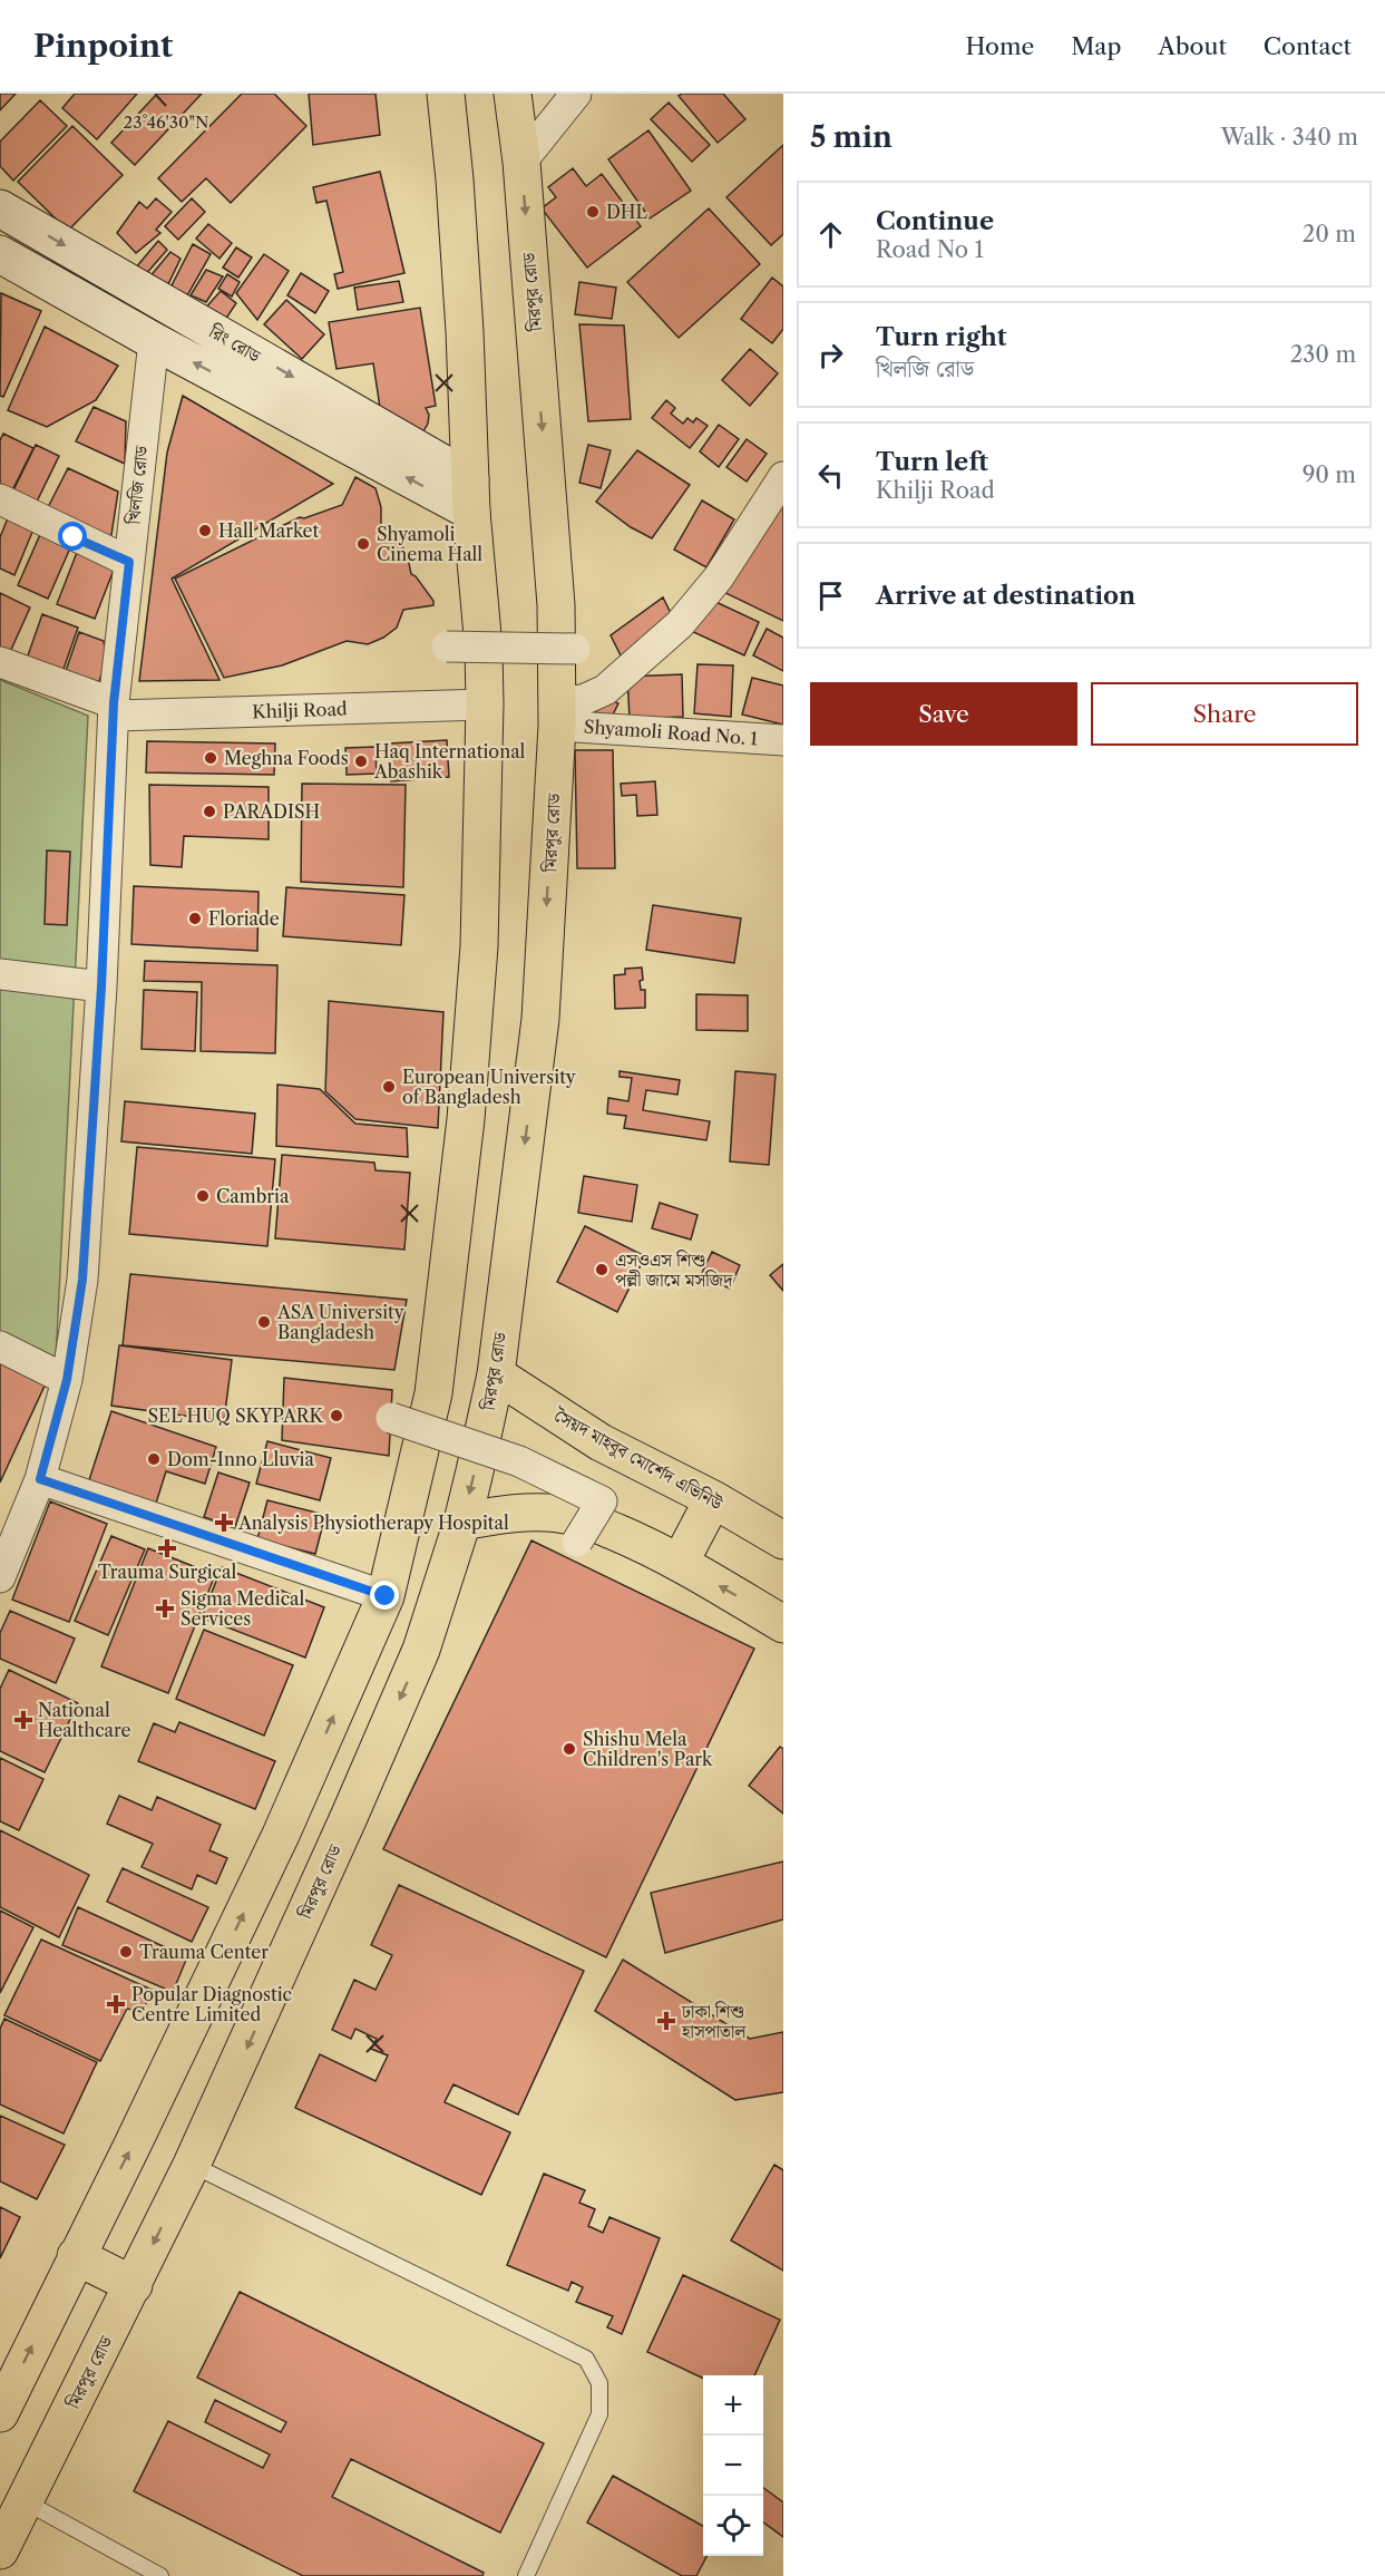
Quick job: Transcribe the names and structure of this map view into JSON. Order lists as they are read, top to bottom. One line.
{"streets":{"main road":["মিরপুর রোড","রিং রোড","সৈয়দ মাহবুব মোর্শেদ এভিনিউ"],"street":["খিলজি রোড","Khilji Road","Shyamoli Road No. 1"]},"crossings":[["মিরপুর রোড","Shyamoli Road No. 1"],["মিরপুর রোড","সৈয়দ মাহবুব মোর্শেদ এভিনিউ"],["রিং রোড","খিলজি রোড"],["খিলজি রোড","Khilji Road"]],"places":{"other":["DHL","Hall Market","Shyamoli Cinema Hall","Meghna Foods","Haq International Abashik","PARADISH","Floriade","European University of Bangladesh","Cambria","এসওএস শিশু পল্লী জামে মসজিদ","ASA University Bangladesh","SEL HUQ SKYPARK","Dom-Inno Lluvia","Shishu Mela Children's Park","Trauma Center"],"health":["Analysis Physiotherapy Hospital","Trauma Surgical","Sigma Medical Services","National Healthcare","Popular Diagnostic Centre Limited","ঢাকা শিশু হাসপাতাল"]},"page":{"header":"Pinpoint","nav":["Home","Map","About","Contact"],"heading":["5 min","Walk · 340 m"],"list":[["Continue","Road No 1","20 m"],["Turn right","খিলজি রোড","230 m"],["Turn left","Khilji Road","90 m"],"Arrive at destination"],"buttons":["Save","Share"],"map_buttons":["+","−"]},"coordinates":["23°46'30\"N"]}
